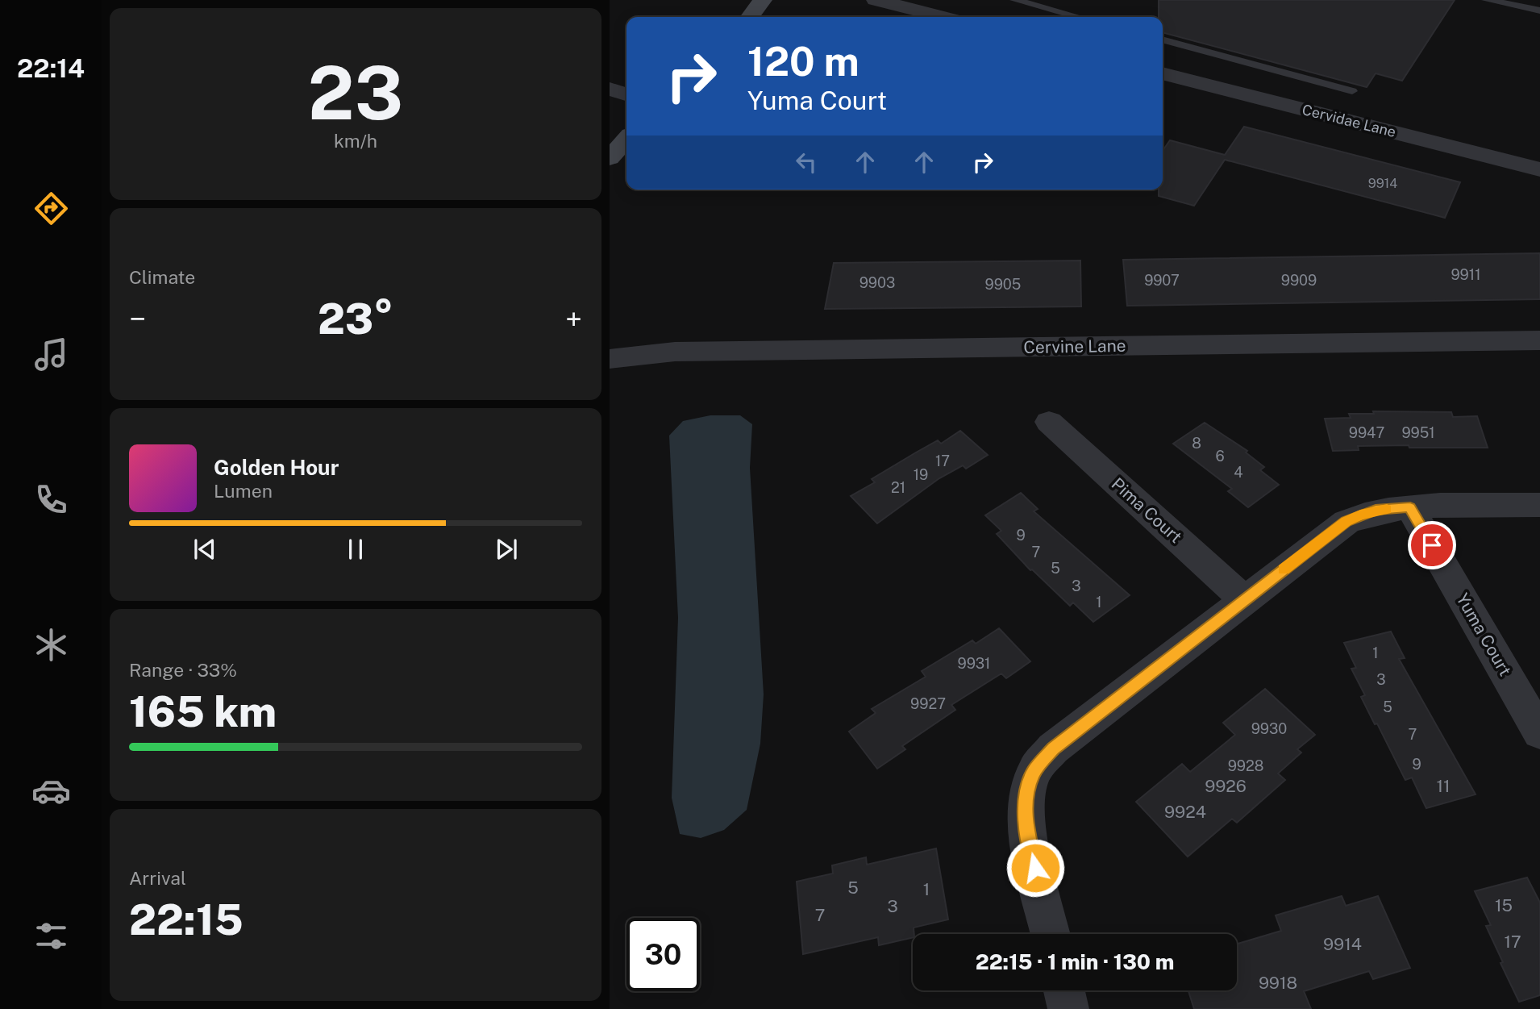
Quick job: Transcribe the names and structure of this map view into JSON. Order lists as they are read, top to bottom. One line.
{"streets":{"street":["Cervidae Lane","Cervine Lane","Pima Court","Yuma Court"]},"house_numbers":["9914","9911","9907","9909","9903","9905","9947","9951","8","6","17","4","19","21","9","7","5","3","1","1","9931","3","9927","5","9930","7","9","9928","9926","11","9924","5","1","15","3","7","17","9914","9918"],"page":{"tabs":"22:14","tile":[["23","km/h"],"Climate",["Range · 33%","165 km"],["Arrival","22:15"]],"turn":["120 m","Yuma Court"],"heat":["−","23°","+"],"song":["Golden Hour","Lumen"],"limit":"30","trip":"22:15 · 1 min · 130 m"}}
